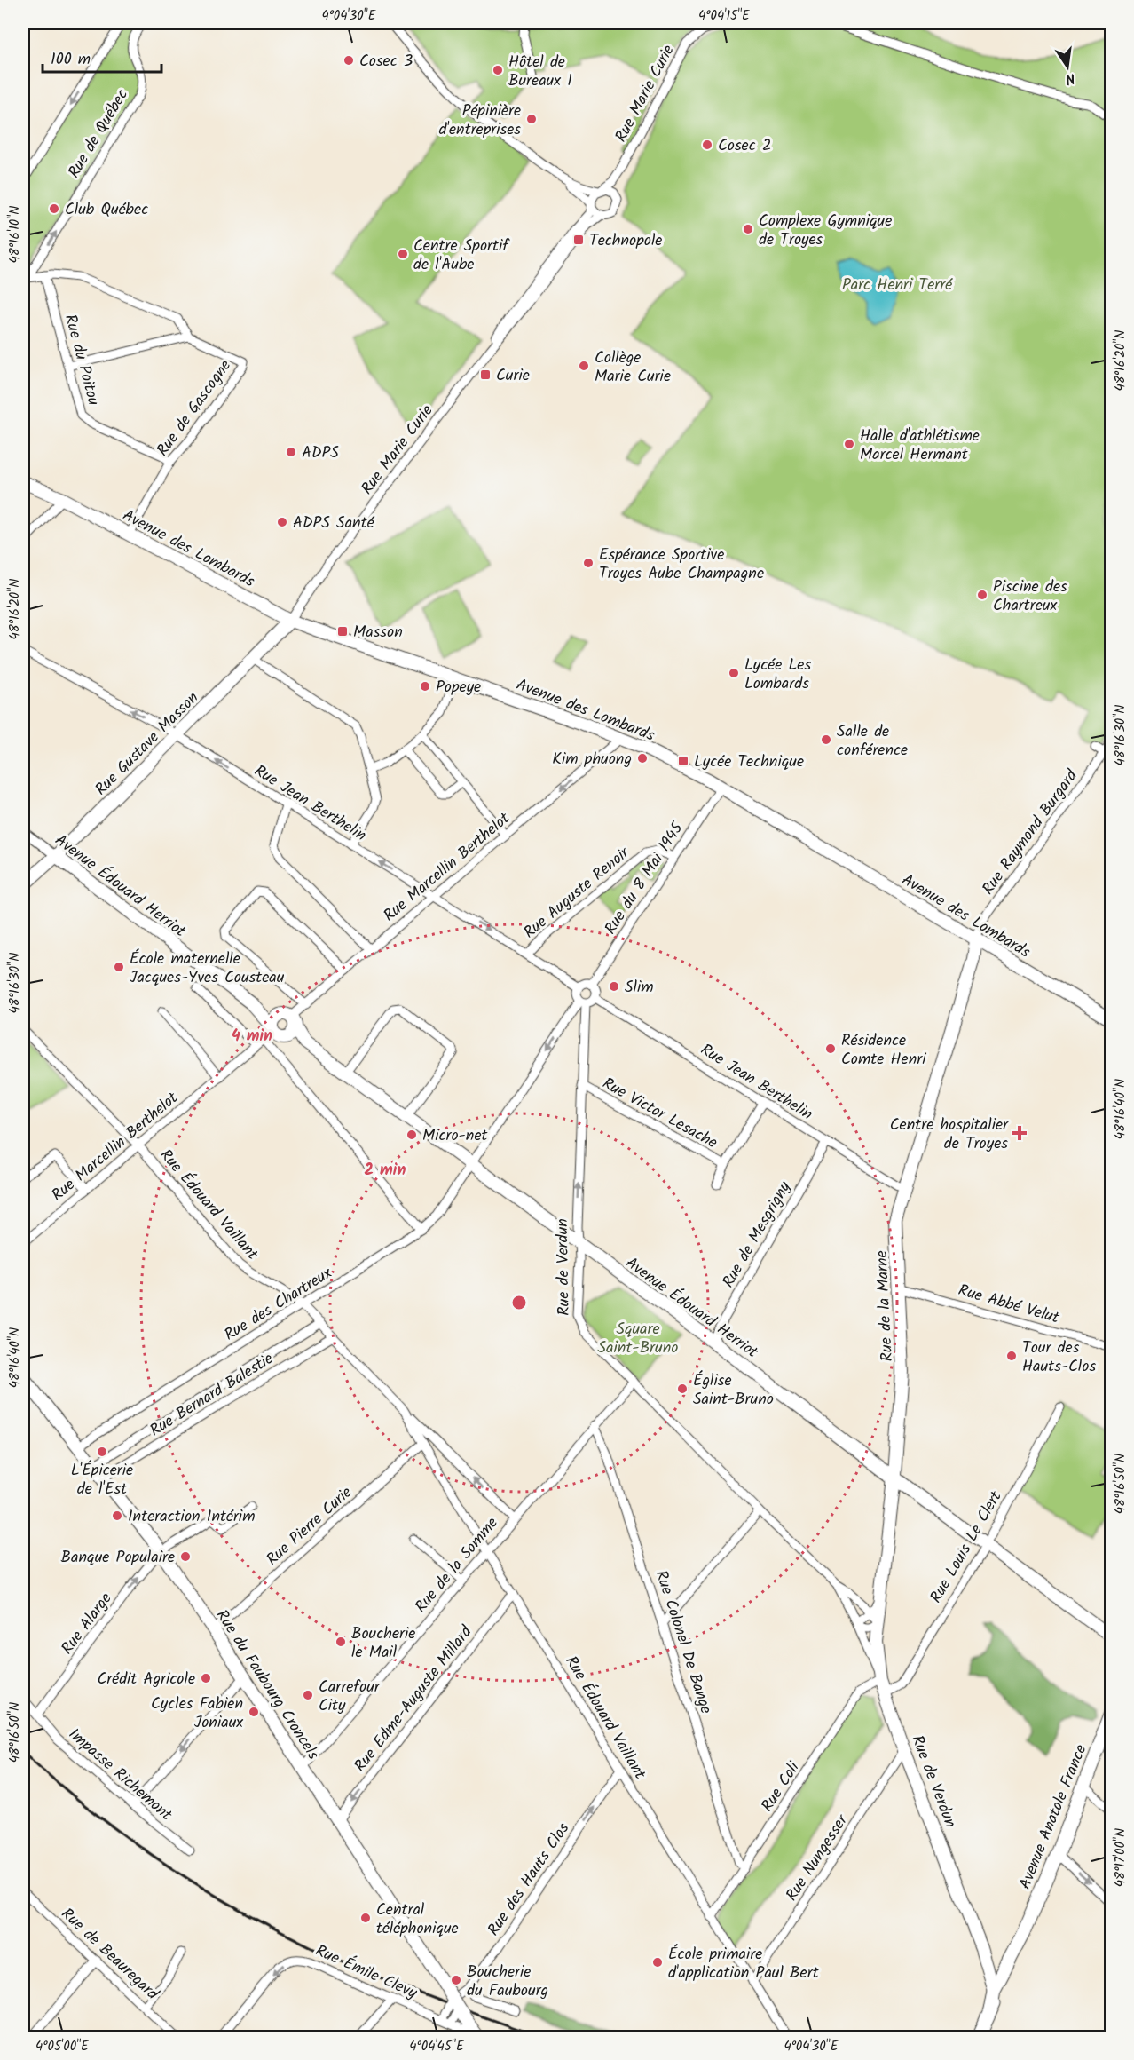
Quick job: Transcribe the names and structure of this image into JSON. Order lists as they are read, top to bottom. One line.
{"streets":{"main road":["Avenue Anatole France"],"street":["Rue Marie Curie","Rue de Québec","Rue du Poitou","Rue de Gascogne","Avenue des Lombards","Rue Gustave Masson","Rue Jean Berthelin","Rue Raymond Burgard","Rue Marcellin Berthelot","Rue du 8 Mai 1945","Avenue Édouard Herriot","Rue Auguste Renoir","Rue Victor Lesache","Rue Édouard Vaillant","Rue de Mesgrigny","Rue de Verdun","Rue des Chartreux","Rue Abbé Velut","Rue de la Marne","Rue Bernard Balestie","Rue Pierre Curie","Rue Louis Le Clert","Rue de la Somme","Rue Alarge","Rue Colonel De Bange","Rue du Faubourg Croncels","Rue Edme-Auguste Millard","Impasse Richemont","Rue Coli","Rue Nungesser","Rue des Hauts Clos","Rue de Beauregard","Rue Émile Clevy"]},"crossings":[["Rue Marie Curie","Avenue des Lombards"],["Rue Marie Curie","Rue Gustave Masson"],["Rue du Poitou","Rue de Gascogne"],["Rue de Gascogne","Avenue des Lombards"],["Avenue des Lombards","Rue Gustave Masson"],["Avenue des Lombards","Rue Raymond Burgard"],["Avenue des Lombards","Rue Marcellin Berthelot"],["Avenue des Lombards","Rue du 8 Mai 1945"],["Avenue des Lombards","Rue de la Marne"],["Rue Gustave Masson","Rue Jean Berthelin"],["Rue Gustave Masson","Avenue Édouard Herriot"],["Rue Jean Berthelin","Rue Marcellin Berthelot"],["Rue Jean Berthelin","Rue du 8 Mai 1945"],["Rue Jean Berthelin","Rue Auguste Renoir"],["Rue Jean Berthelin","Rue Victor Lesache"],["Rue Jean Berthelin","Rue de Mesgrigny"],["Rue Jean Berthelin","Rue de Verdun"],["Rue Jean Berthelin","Rue des Chartreux"],["Rue Jean Berthelin","Rue de la Marne"],["Rue Raymond Burgard","Rue de la Marne"],["Rue Marcellin Berthelot","Avenue Édouard Herriot"],["Rue Marcellin Berthelot","Rue Édouard Vaillant"],["Rue du 8 Mai 1945","Rue Auguste Renoir"],["Rue du 8 Mai 1945","Rue de Verdun"],["Rue du 8 Mai 1945","Rue des Chartreux"],["Avenue Édouard Herriot","Rue de Mesgrigny"],["Avenue Édouard Herriot","Rue de Verdun"],["Avenue Édouard Herriot","Rue des Chartreux"],["Avenue Édouard Herriot","Rue de la Marne"],["Avenue Édouard Herriot","Rue Louis Le Clert"],["Rue Victor Lesache","Rue de Verdun"],["Rue Édouard Vaillant","Rue des Chartreux"],["Rue Édouard Vaillant","Rue Bernard Balestie"],["Rue Édouard Vaillant","Rue Pierre Curie"],["Rue Édouard Vaillant","Rue de la Somme"],["Rue Édouard Vaillant","Rue Edme-Auguste Millard"],["Rue Édouard Vaillant","Rue Coli"],["Rue Édouard Vaillant","Rue Nungesser"],["Rue Édouard Vaillant","Rue des Hauts Clos"],["Rue de Verdun","Rue des Chartreux"],["Rue de Verdun","Rue de la Marne"],["Rue de Verdun","Rue Louis Le Clert"],["Rue de Verdun","Rue de la Somme"],["Rue de Verdun","Rue Coli"],["Rue de Verdun","Avenue Anatole France"],["Rue de Verdun","Rue Nungesser"],["Rue des Chartreux","Rue du Faubourg Croncels"],["Rue Abbé Velut","Rue de la Marne"],["Rue de la Marne","Rue Coli"],["Rue Bernard Balestie","Rue du Faubourg Croncels"],["Rue Pierre Curie","Rue du Faubourg Croncels"],["Rue de la Somme","Rue Colonel De Bange"],["Rue de la Somme","Rue du Faubourg Croncels"],["Rue Alarge","Rue du Faubourg Croncels"],["Rue Alarge","Impasse Richemont"],["Rue Colonel De Bange","Rue Coli"],["Rue du Faubourg Croncels","Rue Edme-Auguste Millard"],["Rue du Faubourg Croncels","Rue des Hauts Clos"],["Rue du Faubourg Croncels","Rue Émile Clevy"]],"one_way":["Rue Alarge","Rue Edme-Auguste Millard","Rue des Hauts Clos","Rue Émile Clevy"],"parks":["Parc Henri Terré","Square Saint-Bruno"],"places":{"other":["Cosec 3","Hôtel de Bureaux 1","Pépinière d'entreprises","Cosec 2","Club Québec","Complexe Gymnique de Troyes","Centre Sportif de l'Aube","Collège Marie Curie","Halle d'athlétisme Marcel Hermant","ADPS","ADPS Santé","Espérance Sportive Troyes Aube Champagne","Piscine des Chartreux","Lycée Les Lombards","Popeye","Salle de conférence","Kim phuong","École maternelle Jacques-Yves Cousteau","Slim","Résidence Comte Henri","Micro-net","Tour des Hauts-Clos","Église Saint-Bruno","L'Épicerie de l'Est","Interaction Intérim","Banque Populaire","Boucherie le Mail","Crédit Agricole","Carrefour City","Cycles Fabien Joniaux","Central téléphonique","École primaire d'application Paul Bert","Boucherie du Faubourg"],"transit":["Technopole","Curie","Masson","Lycée Technique"],"health":["Centre hospitalier de Troyes"]},"scale_bar":"100 m","north":"bottom","coordinates":["4°04'30\"E","4°04'15\"E","48°16'10\"N","48°16'20\"N","48°16'30\"N","48°16'40\"N","48°16'50\"N","48°17'00\"N","4°05'00\"E","4°04'45\"E"],"rings":["4 min","2 min"]}
